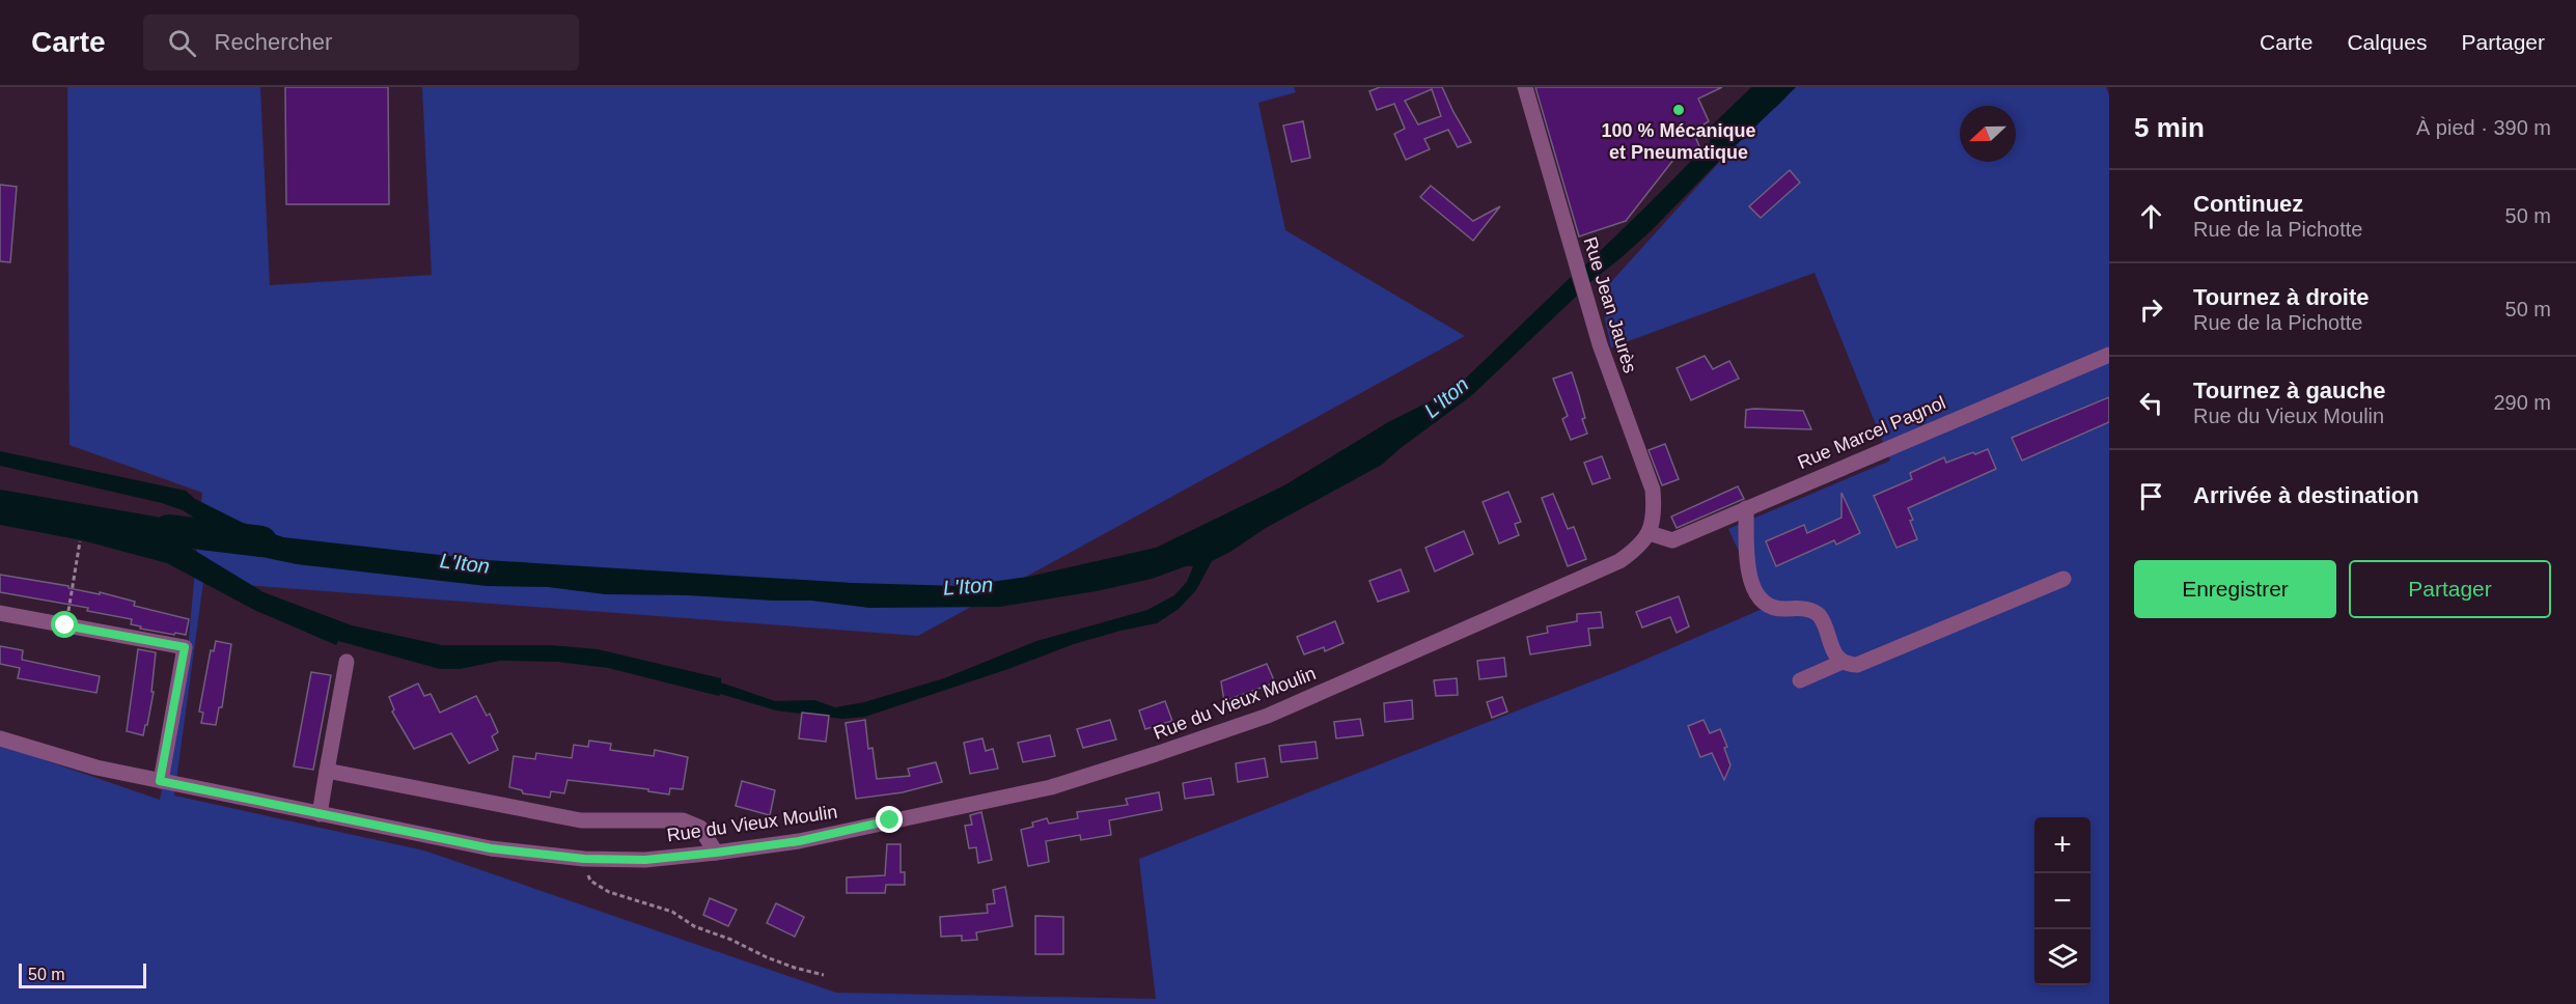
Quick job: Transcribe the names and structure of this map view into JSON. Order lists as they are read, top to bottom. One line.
{"streets":{"street":["Rue Jean Jaurès","Rue Marcel Pagnol","Rue du Vieux Moulin"]},"crossings":[["Rue Jean Jaurès","Rue Marcel Pagnol"],["Rue Jean Jaurès","Rue du Vieux Moulin"],["Rue Marcel Pagnol","Rue du Vieux Moulin"]],"water":["L'Iton"],"places":["100 % Mécanique et Pneumatique"],"scale_bar":"50 m","north":"left","page":{"header":"Carte","search":"Rechercher","nav":["Carte","Calques","Partager"],"heading":["5 min","À pied · 390 m"],"list":[["Continuez","Rue de la Pichotte","50 m"],["Tournez à droite","Rue de la Pichotte","50 m"],["Tournez à gauche","Rue du Vieux Moulin","290 m"],"Arrivée à destination"],"buttons":["Enregistrer","Partager"],"map_buttons":["+","−"],"scale":"50 m"}}
